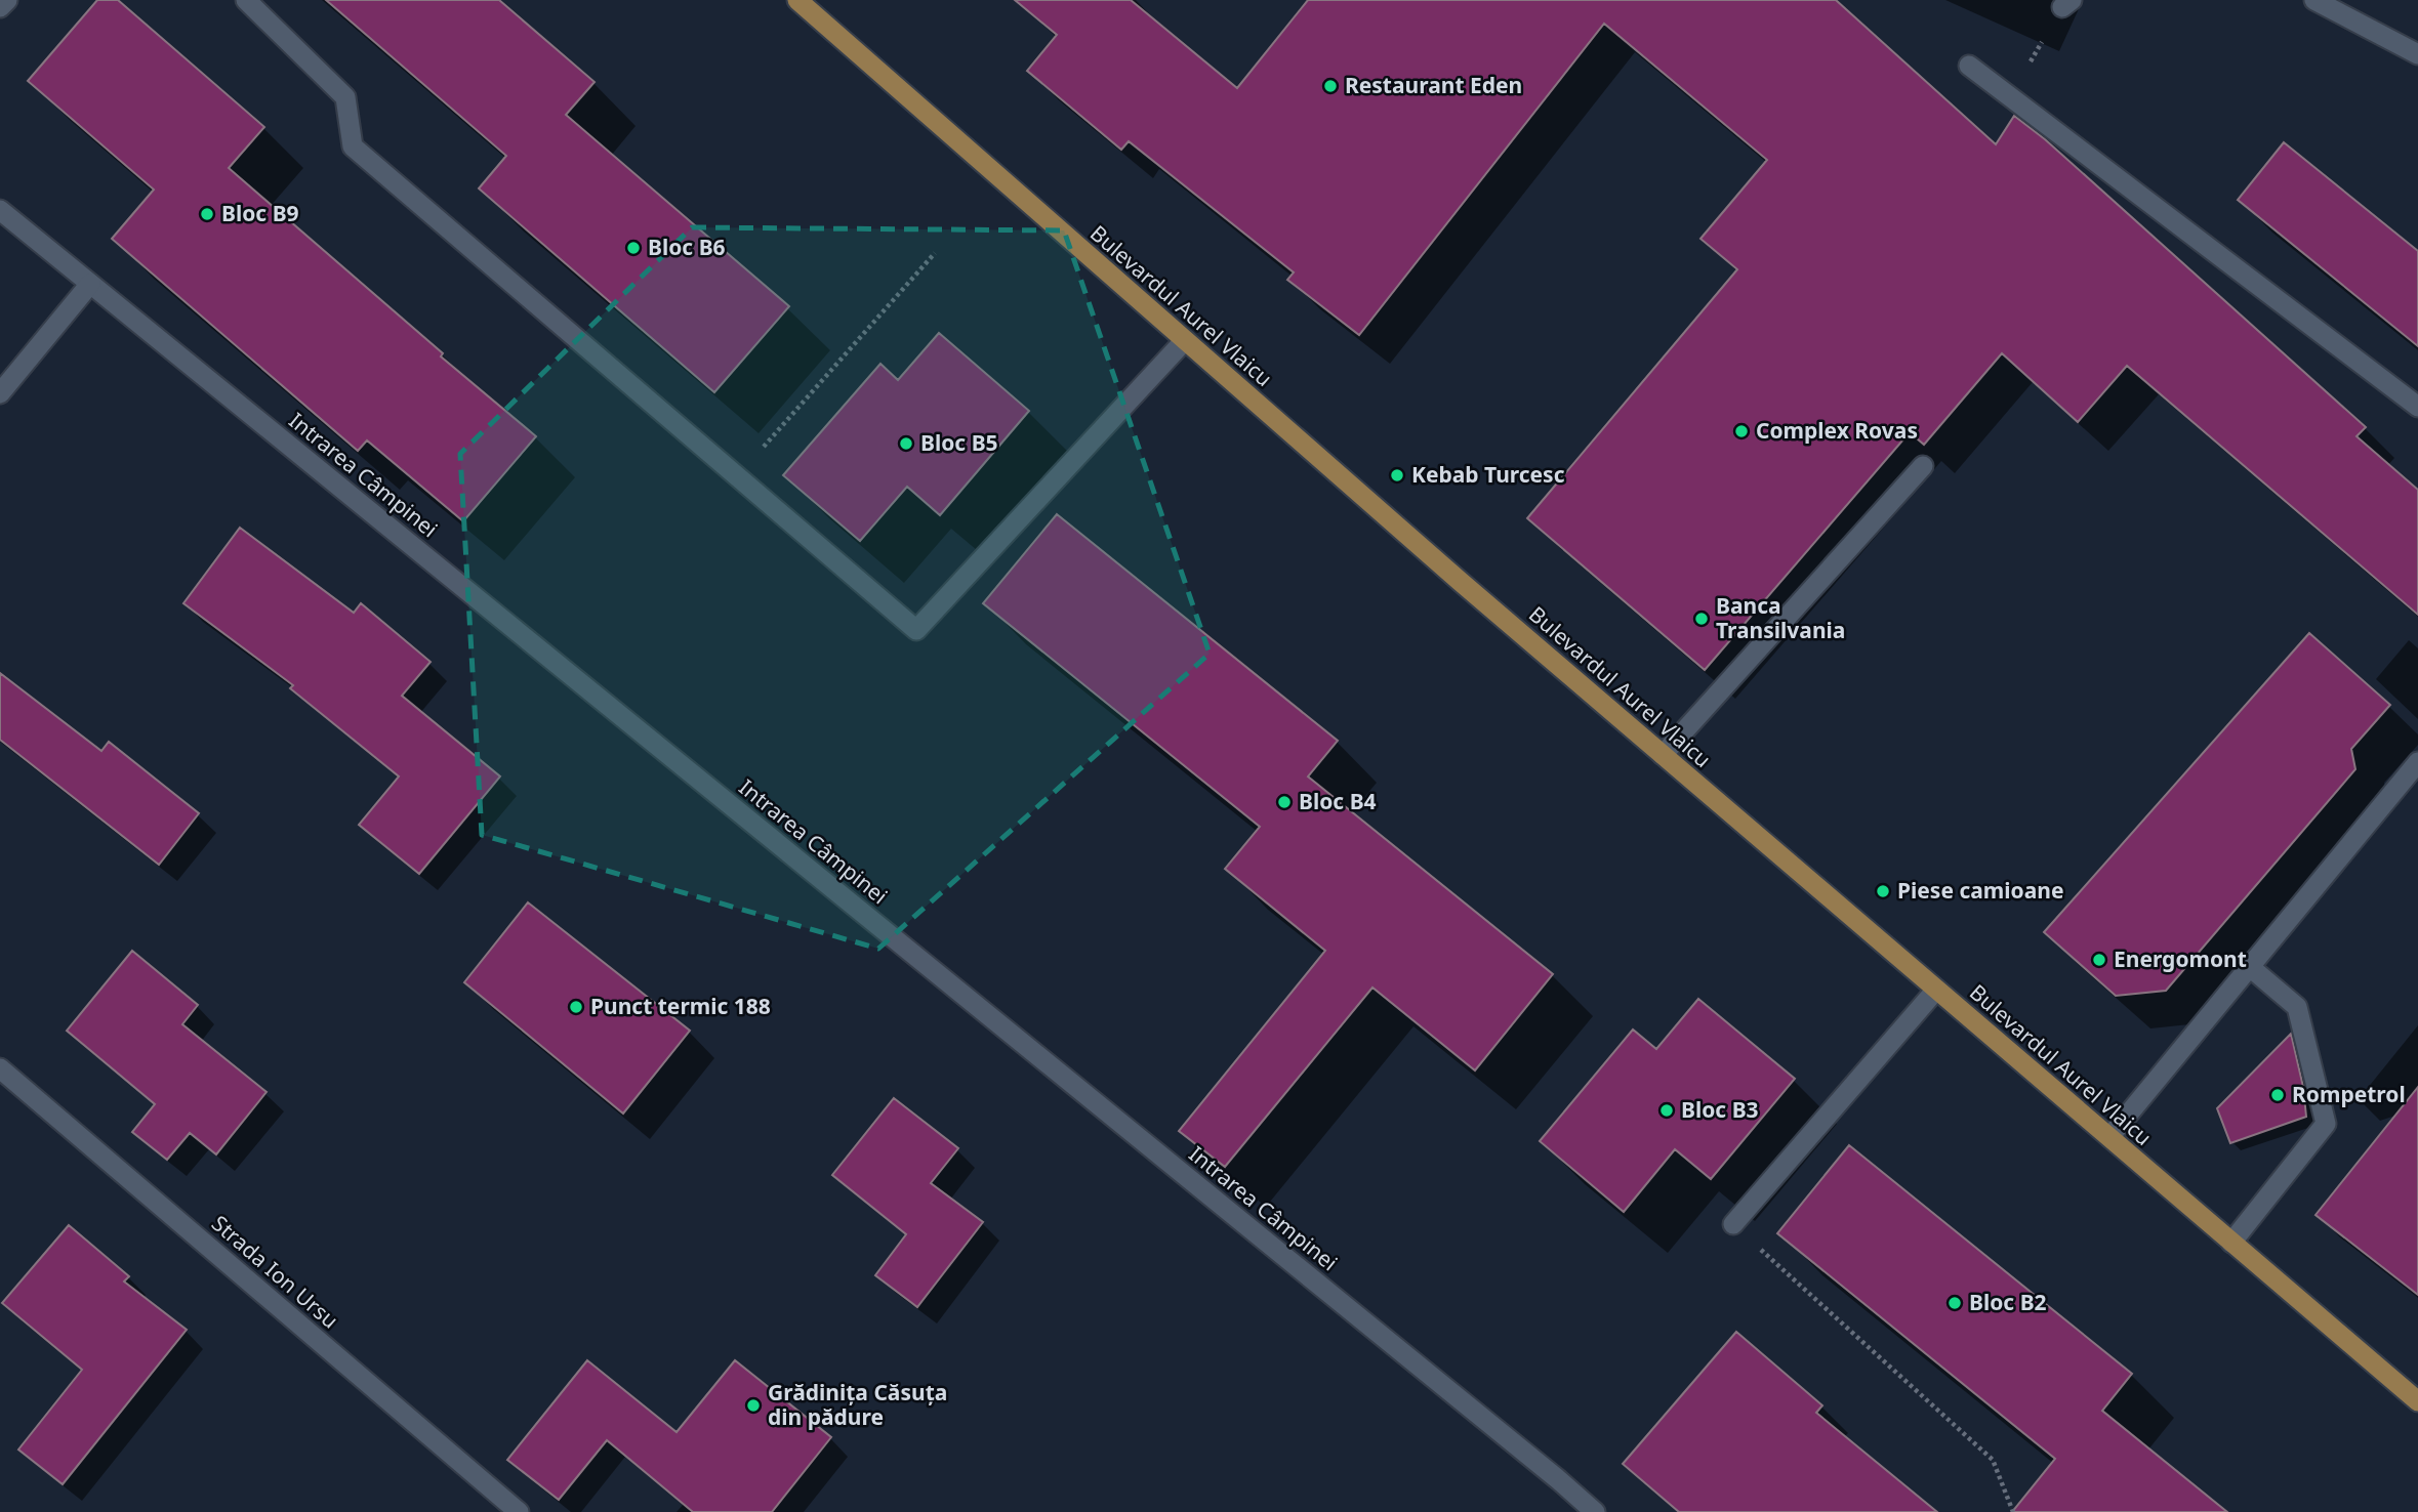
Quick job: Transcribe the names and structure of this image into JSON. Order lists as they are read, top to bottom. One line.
{"streets":{"main road":["Bulevardul Aurel Vlaicu"],"street":["Intrarea Câmpinei","Strada Ion Ursu"]},"places":["Restaurant Eden","Bloc B9","Bloc B6","Complex Rovas","Bloc B5","Kebab Turcesc","Banca Transilvania","Bloc B4","Piese camioane","Energomont","Punct termic 188","Rompetrol","Bloc B3","Bloc B2","Grădinița Căsuța din pădure"]}
